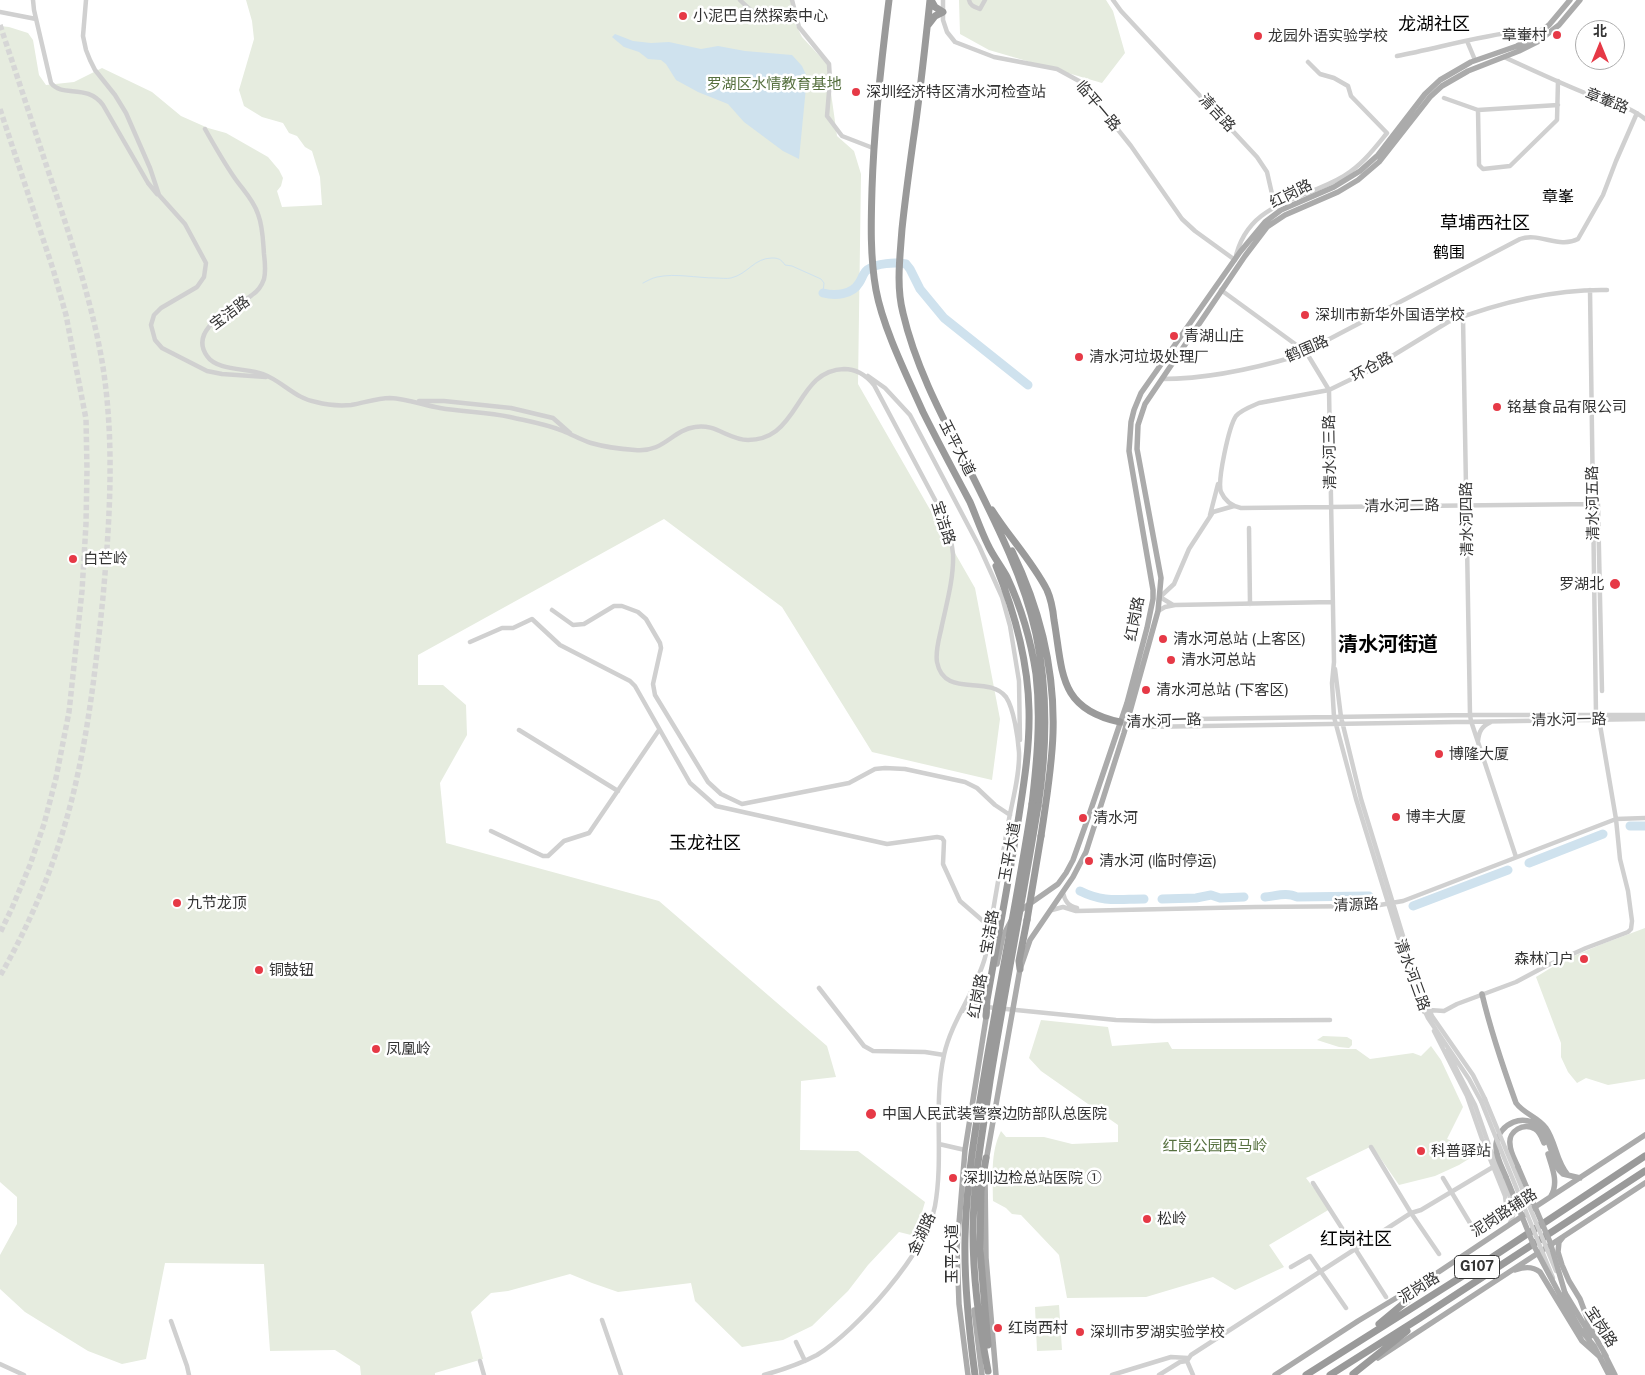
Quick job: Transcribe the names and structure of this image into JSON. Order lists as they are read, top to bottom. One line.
{"streets":{"highway":["玉平大道","G107","泥岗路"],"main road":["红岗路","泥岗路辅路","宝岗路"],"street":["章輋路","临平一路","清吉路","宝洁路","鹤围路","环仓路","清水河三路","清水河五路","清水河二路","清水河四路","清水河一路","清源路","金湖路"]},"crossings":[["章輋路","红岗路"],["章輋路","鹤围路"],["临平一路","红岗路"],["红岗路","鹤围路"],["红岗路","清水河三路"],["红岗路","清水河一路"],["红岗路","清源路"],["宝洁路","金湖路"],["鹤围路","清水河三路"],["环仓路","清水河三路"],["环仓路","清水河五路"],["环仓路","清水河二路"],["环仓路","清水河四路"],["清水河三路","清水河五路"],["清水河三路","清水河二路"],["清水河三路","清水河一路"],["清水河三路","清源路"],["清水河三路","宝岗路"],["清水河五路","清水河二路"],["清水河五路","清水河一路"],["清水河五路","清源路"],["清水河二路","清水河四路"],["清水河四路","清水河一路"],["清水河四路","清源路"]],"districts":["龙湖社区","章峯","草埔西社区","鹤围","清水河街道","玉龙社区","红岗社区"],"parks":["罗湖区水情教育基地","红岗公园西马岭"],"places":["小泥巴自然探索中心","章輋村","龙园外语实验学校","深圳经济特区清水河检查站","深圳市新华外国语学校","青湖山庄","清水河垃圾处理厂","铭基食品有限公司","白芒岭","罗湖北","清水河总站 (上客区)","清水河总站","清水河总站 (下客区)","博隆大厦","博丰大厦","清水河","清水河 (临时停运)","九节龙顶","森林门户","铜鼓钮","凤凰岭","中国人民武装警察边防部队总医院","科普驿站","深圳边检总站医院 ①","松岭","红岗西村","深圳市罗湖实验学校"],"north":"top"}
